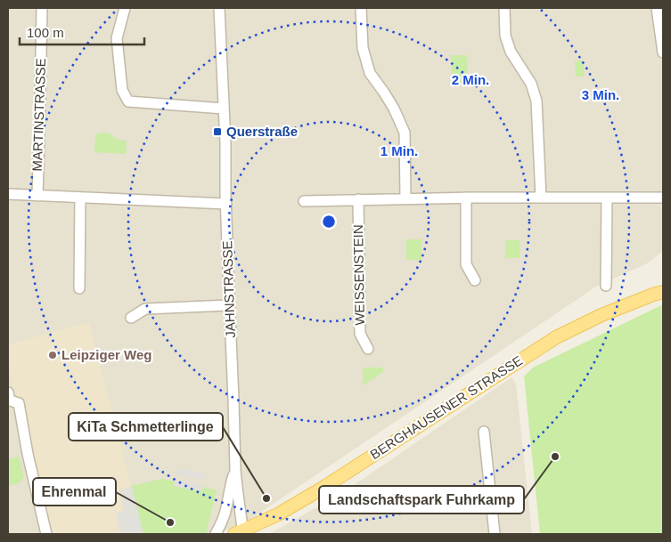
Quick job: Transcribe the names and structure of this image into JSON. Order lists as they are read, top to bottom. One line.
{"streets":{"main road":["BERGHAUSENER STRASSE"],"street":["MARTINSTRASSE","WEISSENSTEIN","JAHNSTRASSE"]},"crossings":[["JAHNSTRASSE","BERGHAUSENER STRASSE"]],"places":{"transit":["Querstraße"],"other":["Leipziger Weg","Landschaftspark Fuhrkamp","KiTa Schmetterlinge","Ehrenmal"]},"scale_bar":"100 m","rings":["2 Min.","3 Min.","1 Min."]}
